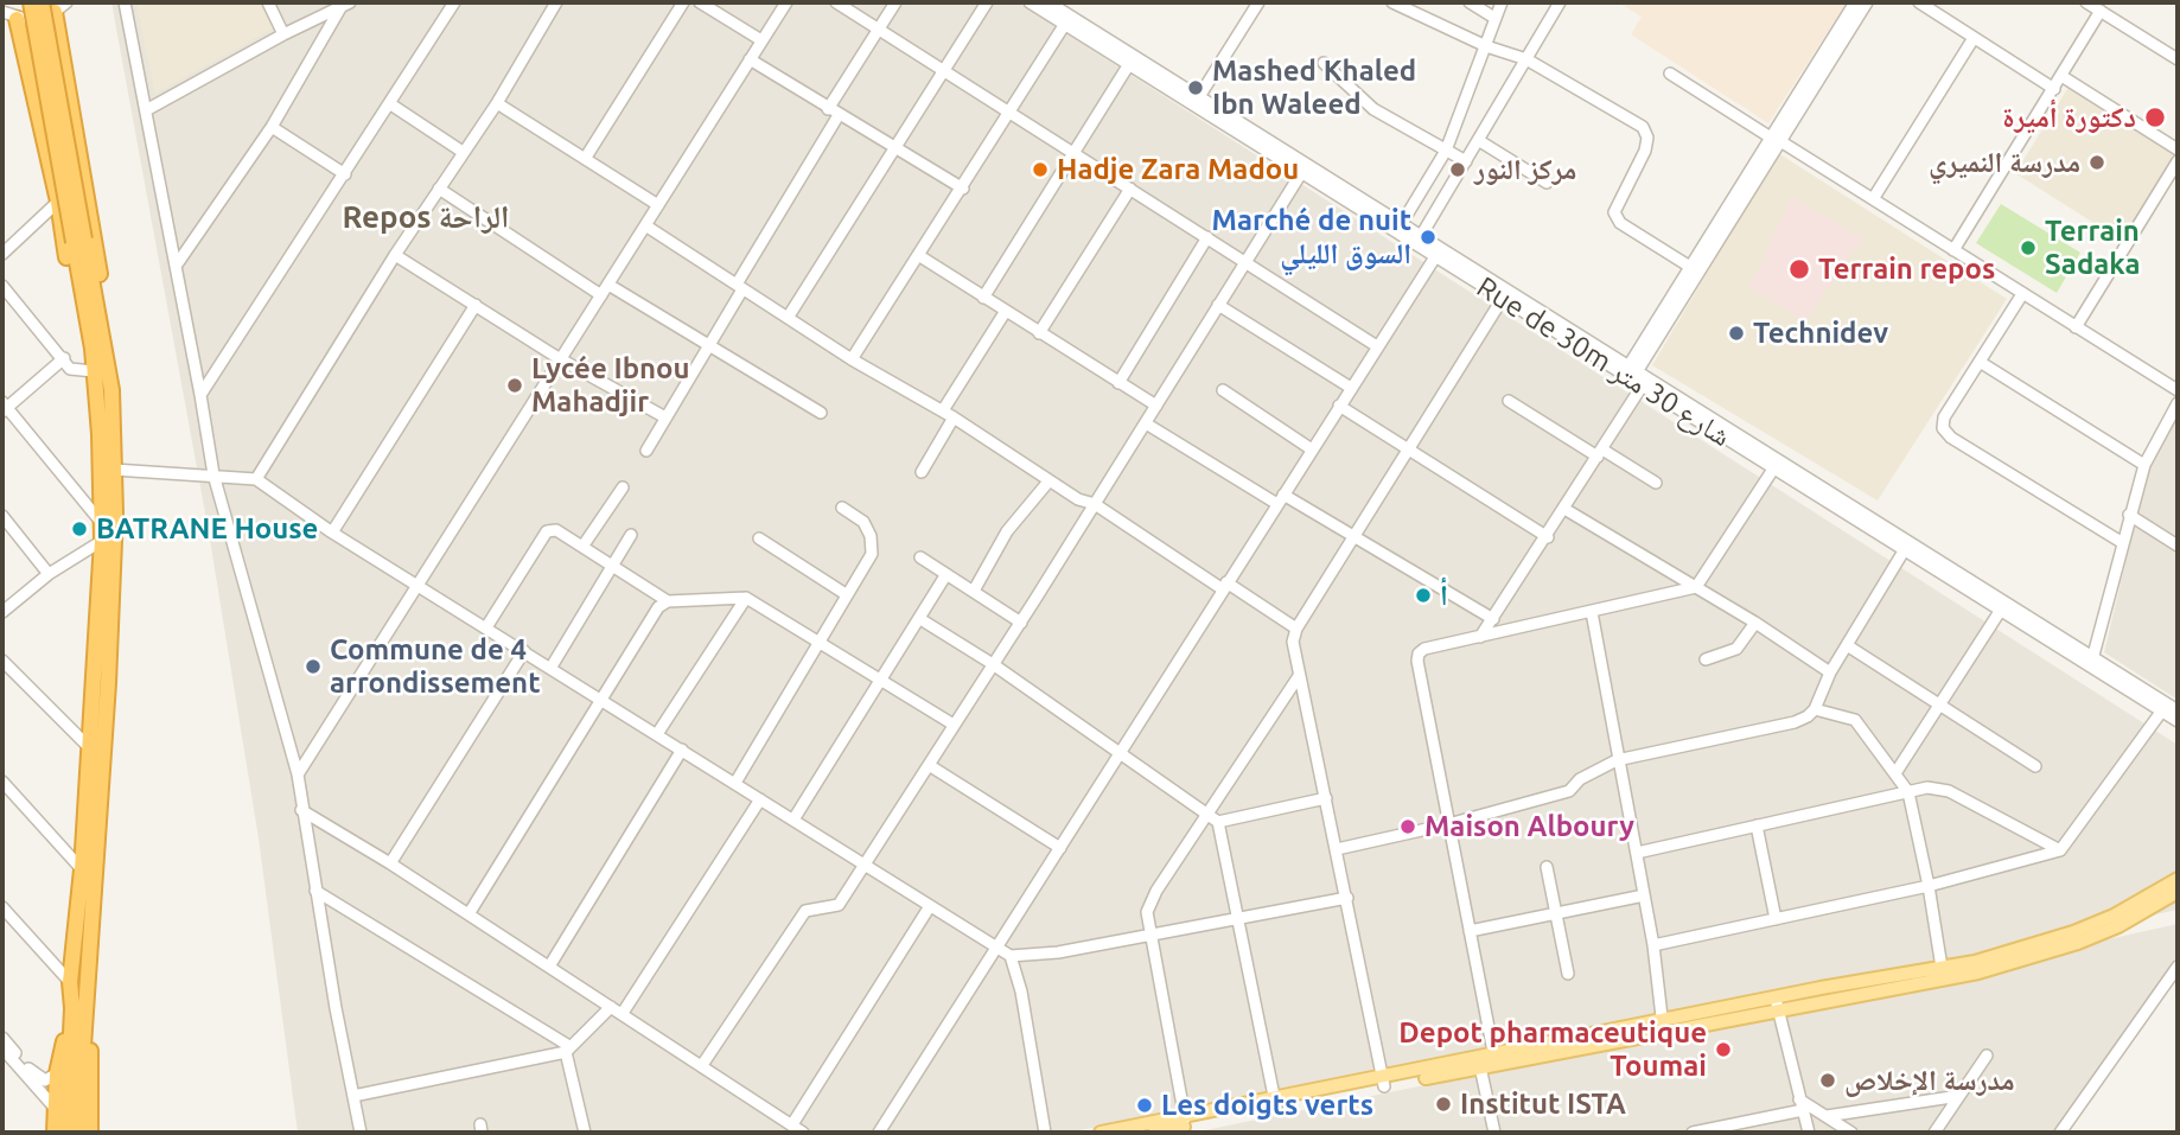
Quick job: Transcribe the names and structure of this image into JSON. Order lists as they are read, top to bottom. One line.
{"streets":{"street":["Rue de 30m شارع 30 متر"]},"districts":["Repos الراحة"],"places":["Mashed Khaled Ibn Waleed","دكتورة أميرة","مدرسة النميري","Hadje Zara Madou","مركز النور","Marché de nuit السوق الليلي","Terrain Sadaka","Terrain repos","Technidev","Lycée Ibnou Mahadjir","BATRANE House","أ","Commune de 4 arrondissement","Maison Alboury","Depot pharmaceutique Toumai","مدرسة الإخلاص","Institut ISTA","Les doigts verts"]}
